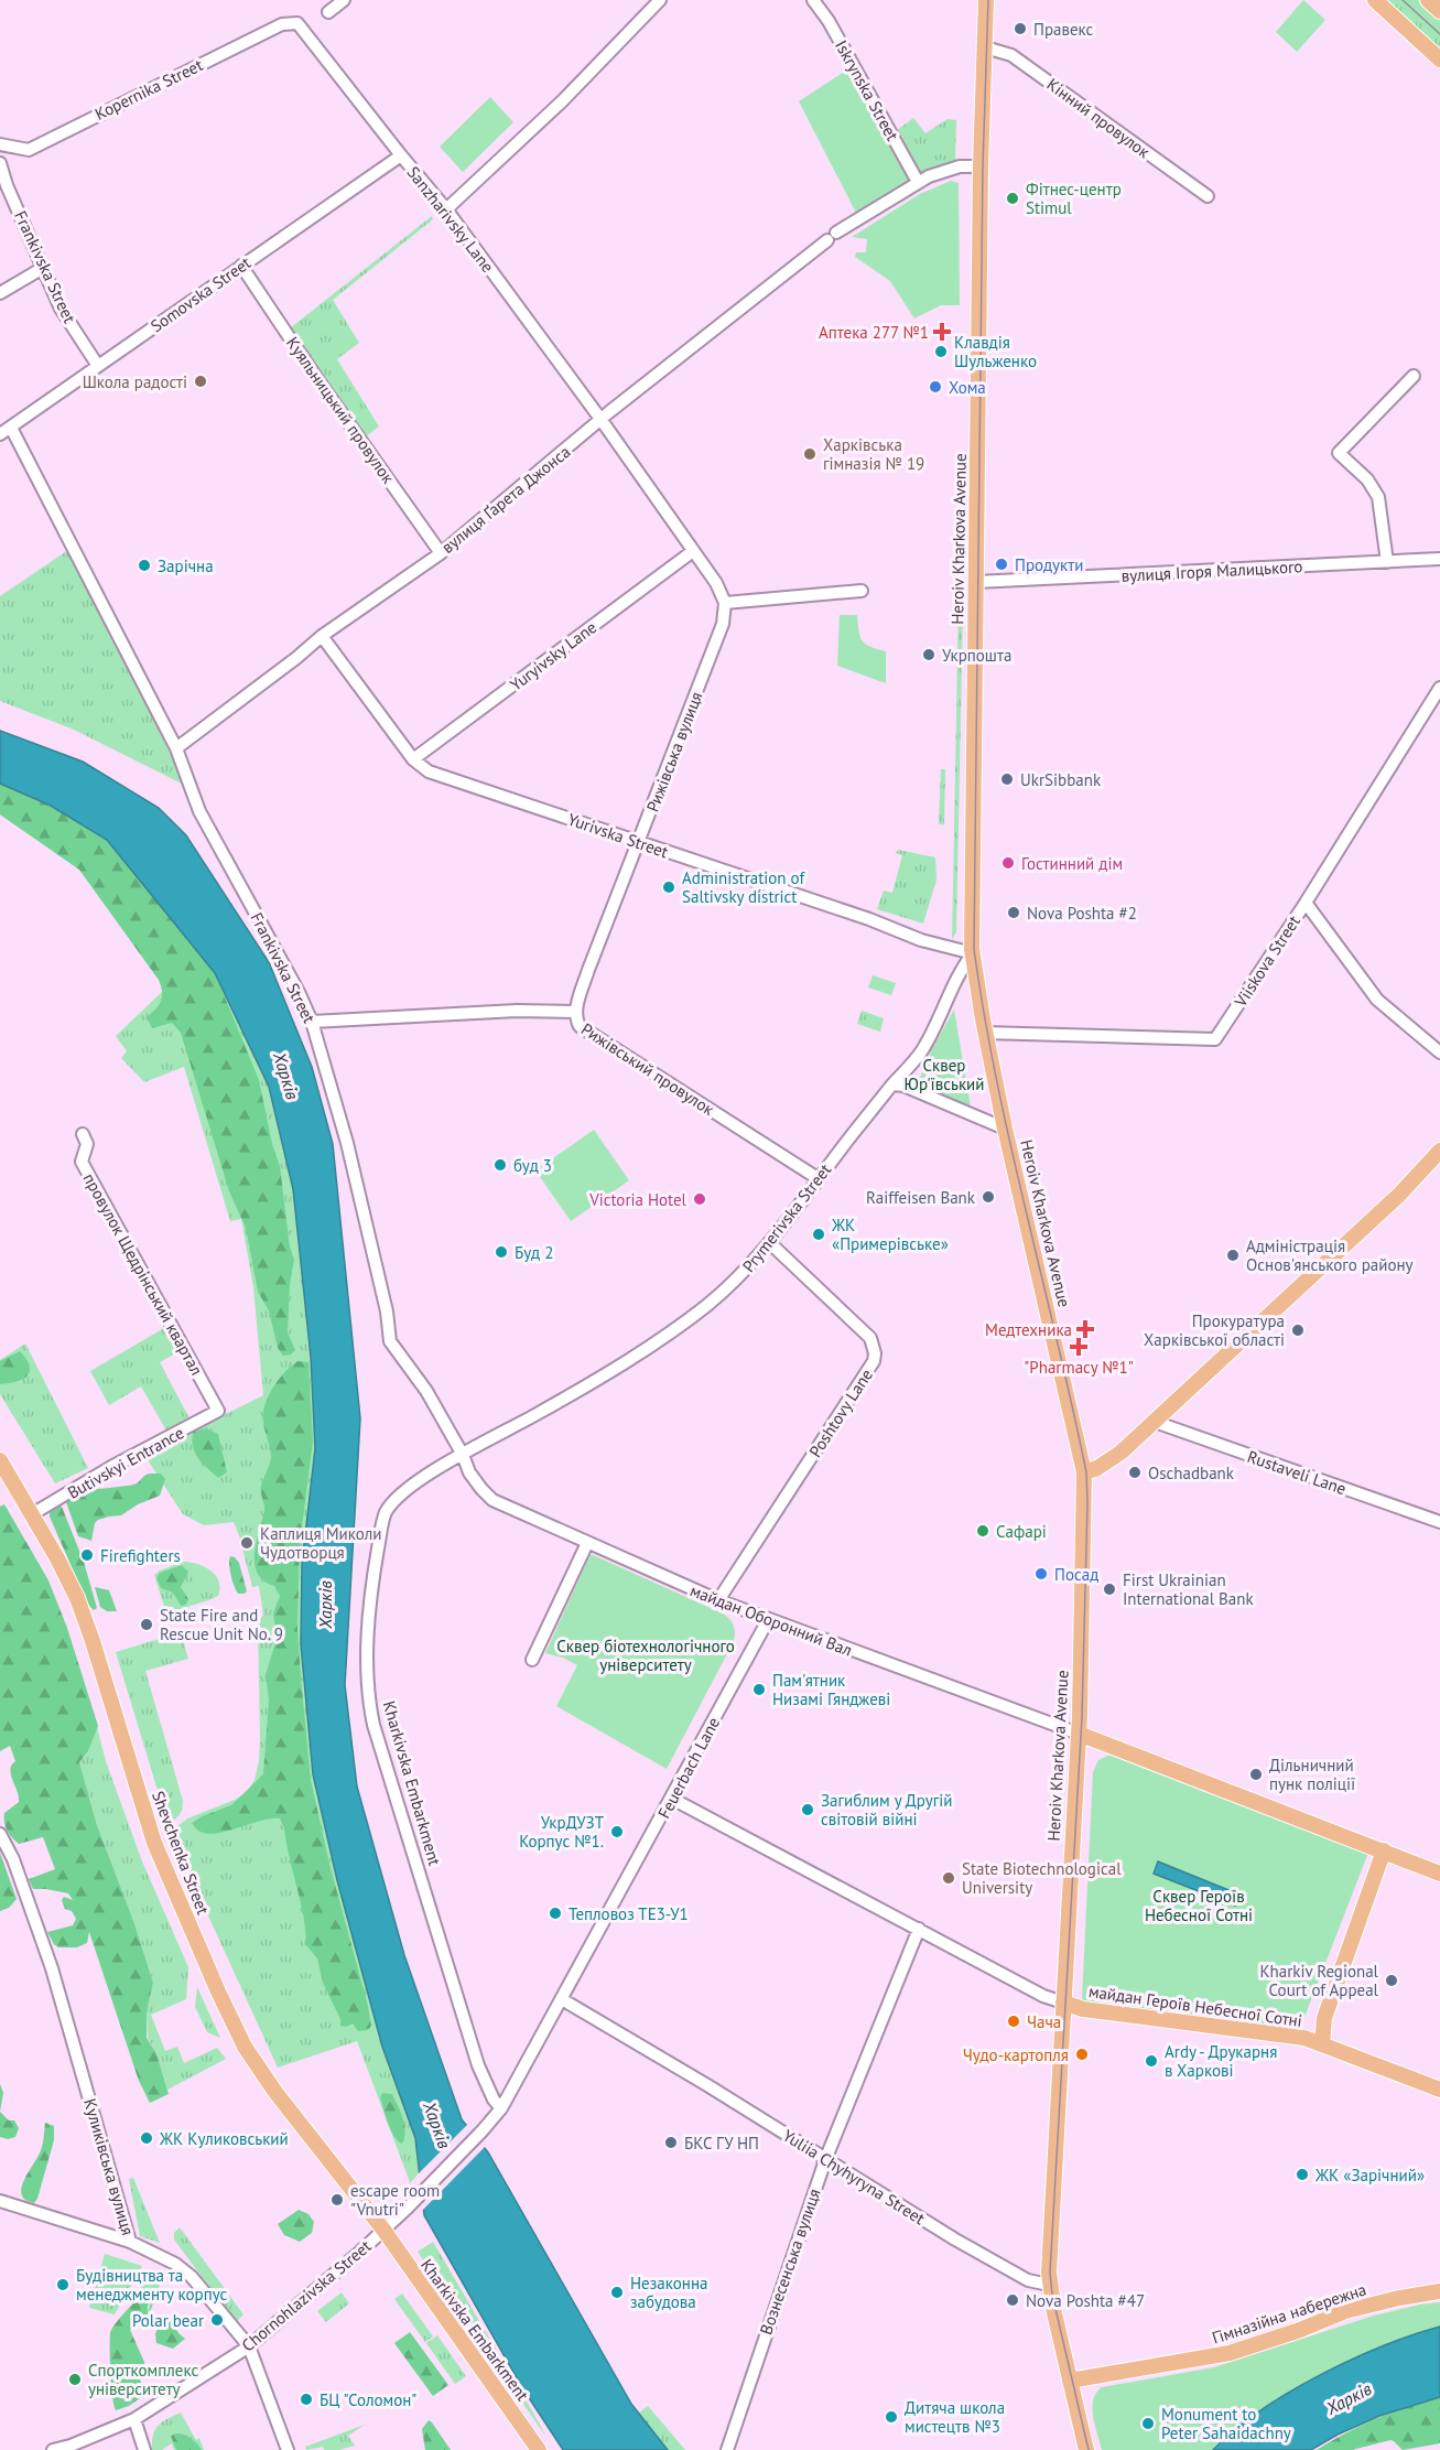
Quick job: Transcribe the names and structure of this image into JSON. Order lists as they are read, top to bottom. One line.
{"streets":{"main road":["Heroiv Kharkova Avenue","Kharkivska Embarkment","Shevchenka Street","майдан Героїв Небесної Сотні","Гімназійна набережна"],"street":["Kopernika Street","Iskrynska Street","Кінний провулок","Sanzharivsky Lane","Frankivska Street","Somovska Street","Куяльницький провулок","вулиця Ґарета Джонса","вулиця Ігоря Малицького","Yuryivsky Lane","Рижівська вулиця","Yurivska Street","Viiskova Street","Рижівський провулок","Prymerivska Street","провулок Щедрінський квартал","Poshtovy Lane","Butivskyi Entrance","Rustaveli Lane","майдан Оборонний Вал","Feuerbach Lane","Куликівська вулиця","Yuliia Chyhyryna Street","Вознесенська вулиця","Chornohlazivska Street"]},"crossings":[["Kopernika Street","Sanzharivsky Lane"],["Iskrynska Street","вулиця Ґарета Джонса"],["Кінний провулок","Heroiv Kharkova Avenue"],["Sanzharivsky Lane","Somovska Street"],["Sanzharivsky Lane","вулиця Ґарета Джонса"],["Frankivska Street","Somovska Street"],["Frankivska Street","вулиця Ґарета Джонса"],["Frankivska Street","Рижівський провулок"],["Frankivska Street","Prymerivska Street"],["Frankivska Street","майдан Оборонний Вал"],["Frankivska Street","Kharkivska Embarkment"],["Somovska Street","Куяльницький провулок"],["Куяльницький провулок","вулиця Ґарета Джонса"],["вулиця Ґарета Джонса","Heroiv Kharkova Avenue"],["вулиця Ґарета Джонса","Yurivska Street"],["Heroiv Kharkova Avenue","вулиця Ігоря Малицького"],["Heroiv Kharkova Avenue","Yurivska Street"],["Heroiv Kharkova Avenue","Viiskova Street"],["Heroiv Kharkova Avenue","Prymerivska Street"],["Heroiv Kharkova Avenue","майдан Оборонний Вал"],["Heroiv Kharkova Avenue","майдан Героїв Небесної Сотні"],["Heroiv Kharkova Avenue","Yuliia Chyhyryna Street"],["Heroiv Kharkova Avenue","Гімназійна набережна"],["Yuryivsky Lane","Yurivska Street"],["Рижівська вулиця","Yurivska Street"],["Рижівська вулиця","Рижівський провулок"],["Yurivska Street","Prymerivska Street"],["Рижівський провулок","Prymerivska Street"],["Prymerivska Street","Poshtovy Lane"],["Prymerivska Street","Kharkivska Embarkment"],["провулок Щедрінський квартал","Butivskyi Entrance"],["Poshtovy Lane","майдан Оборонний Вал"],["Butivskyi Entrance","Shevchenka Street"],["майдан Оборонний Вал","Feuerbach Lane"],["Feuerbach Lane","Kharkivska Embarkment"],["Feuerbach Lane","Yuliia Chyhyryna Street"],["Feuerbach Lane","Chornohlazivska Street"],["Kharkivska Embarkment","Shevchenka Street"],["Kharkivska Embarkment","Chornohlazivska Street"],["Shevchenka Street","Chornohlazivska Street"],["Куликівська вулиця","Chornohlazivska Street"],["Yuliia Chyhyryna Street","Вознесенська вулиця"]],"water":["Харків"],"parks":["Сквер Юр'ївський","Сквер біотехнологічного університету","Сквер Героїв Небесної Сотні"],"places":{"other":["Правекс","Фітнес-центр Stimul","Клавдія Шульженко","Школа радості","Хома","Харківська гімназія № 19","Продукти","Зарічна","Укрпошта","UkrSibbank","Гостинний дім","Administration of Saltivsky district","Nova Poshta #2","буд 3","Raiffeisen Bank","Victoria Hotel","ЖК «Примерівське»","Буд 2","Адміністрація Основ'янського району","Прокуратура Харківської області","Oschadbank","Сафарі","Каплиця Миколи Чудотворця","Firefighters","Посад","First Ukrainian International Bank","State Fire and Rescue Unit No. 9","Пам'ятник Низамі Гянджеві","Дільничний пунк поліції","Загиблим у Другій світовій війні","УкрДУЗТ Корпус №1.","State Biotechnological University","Тепловоз ТЕ3-У1","Kharkiv Regional Court of Appeal","Чача","Чудо-картопля","Ardy - Друкарня в Харкові","ЖК Куликовський","БКС ГУ НП","ЖК «Зарічний»","escape room \"Vnutri\"","Будівництва та менеджменту корпус","Незаконна забудова","Nova Poshta #47","Polar bear","Спорткомплекс університету","БЦ \"Соломон\"","Дитяча школа мистецтв №3","Monument to Peter Sahaidachny"],"health":["Аптека 277 №1","Медтехника","\"Pharmacy №1\""]}}
